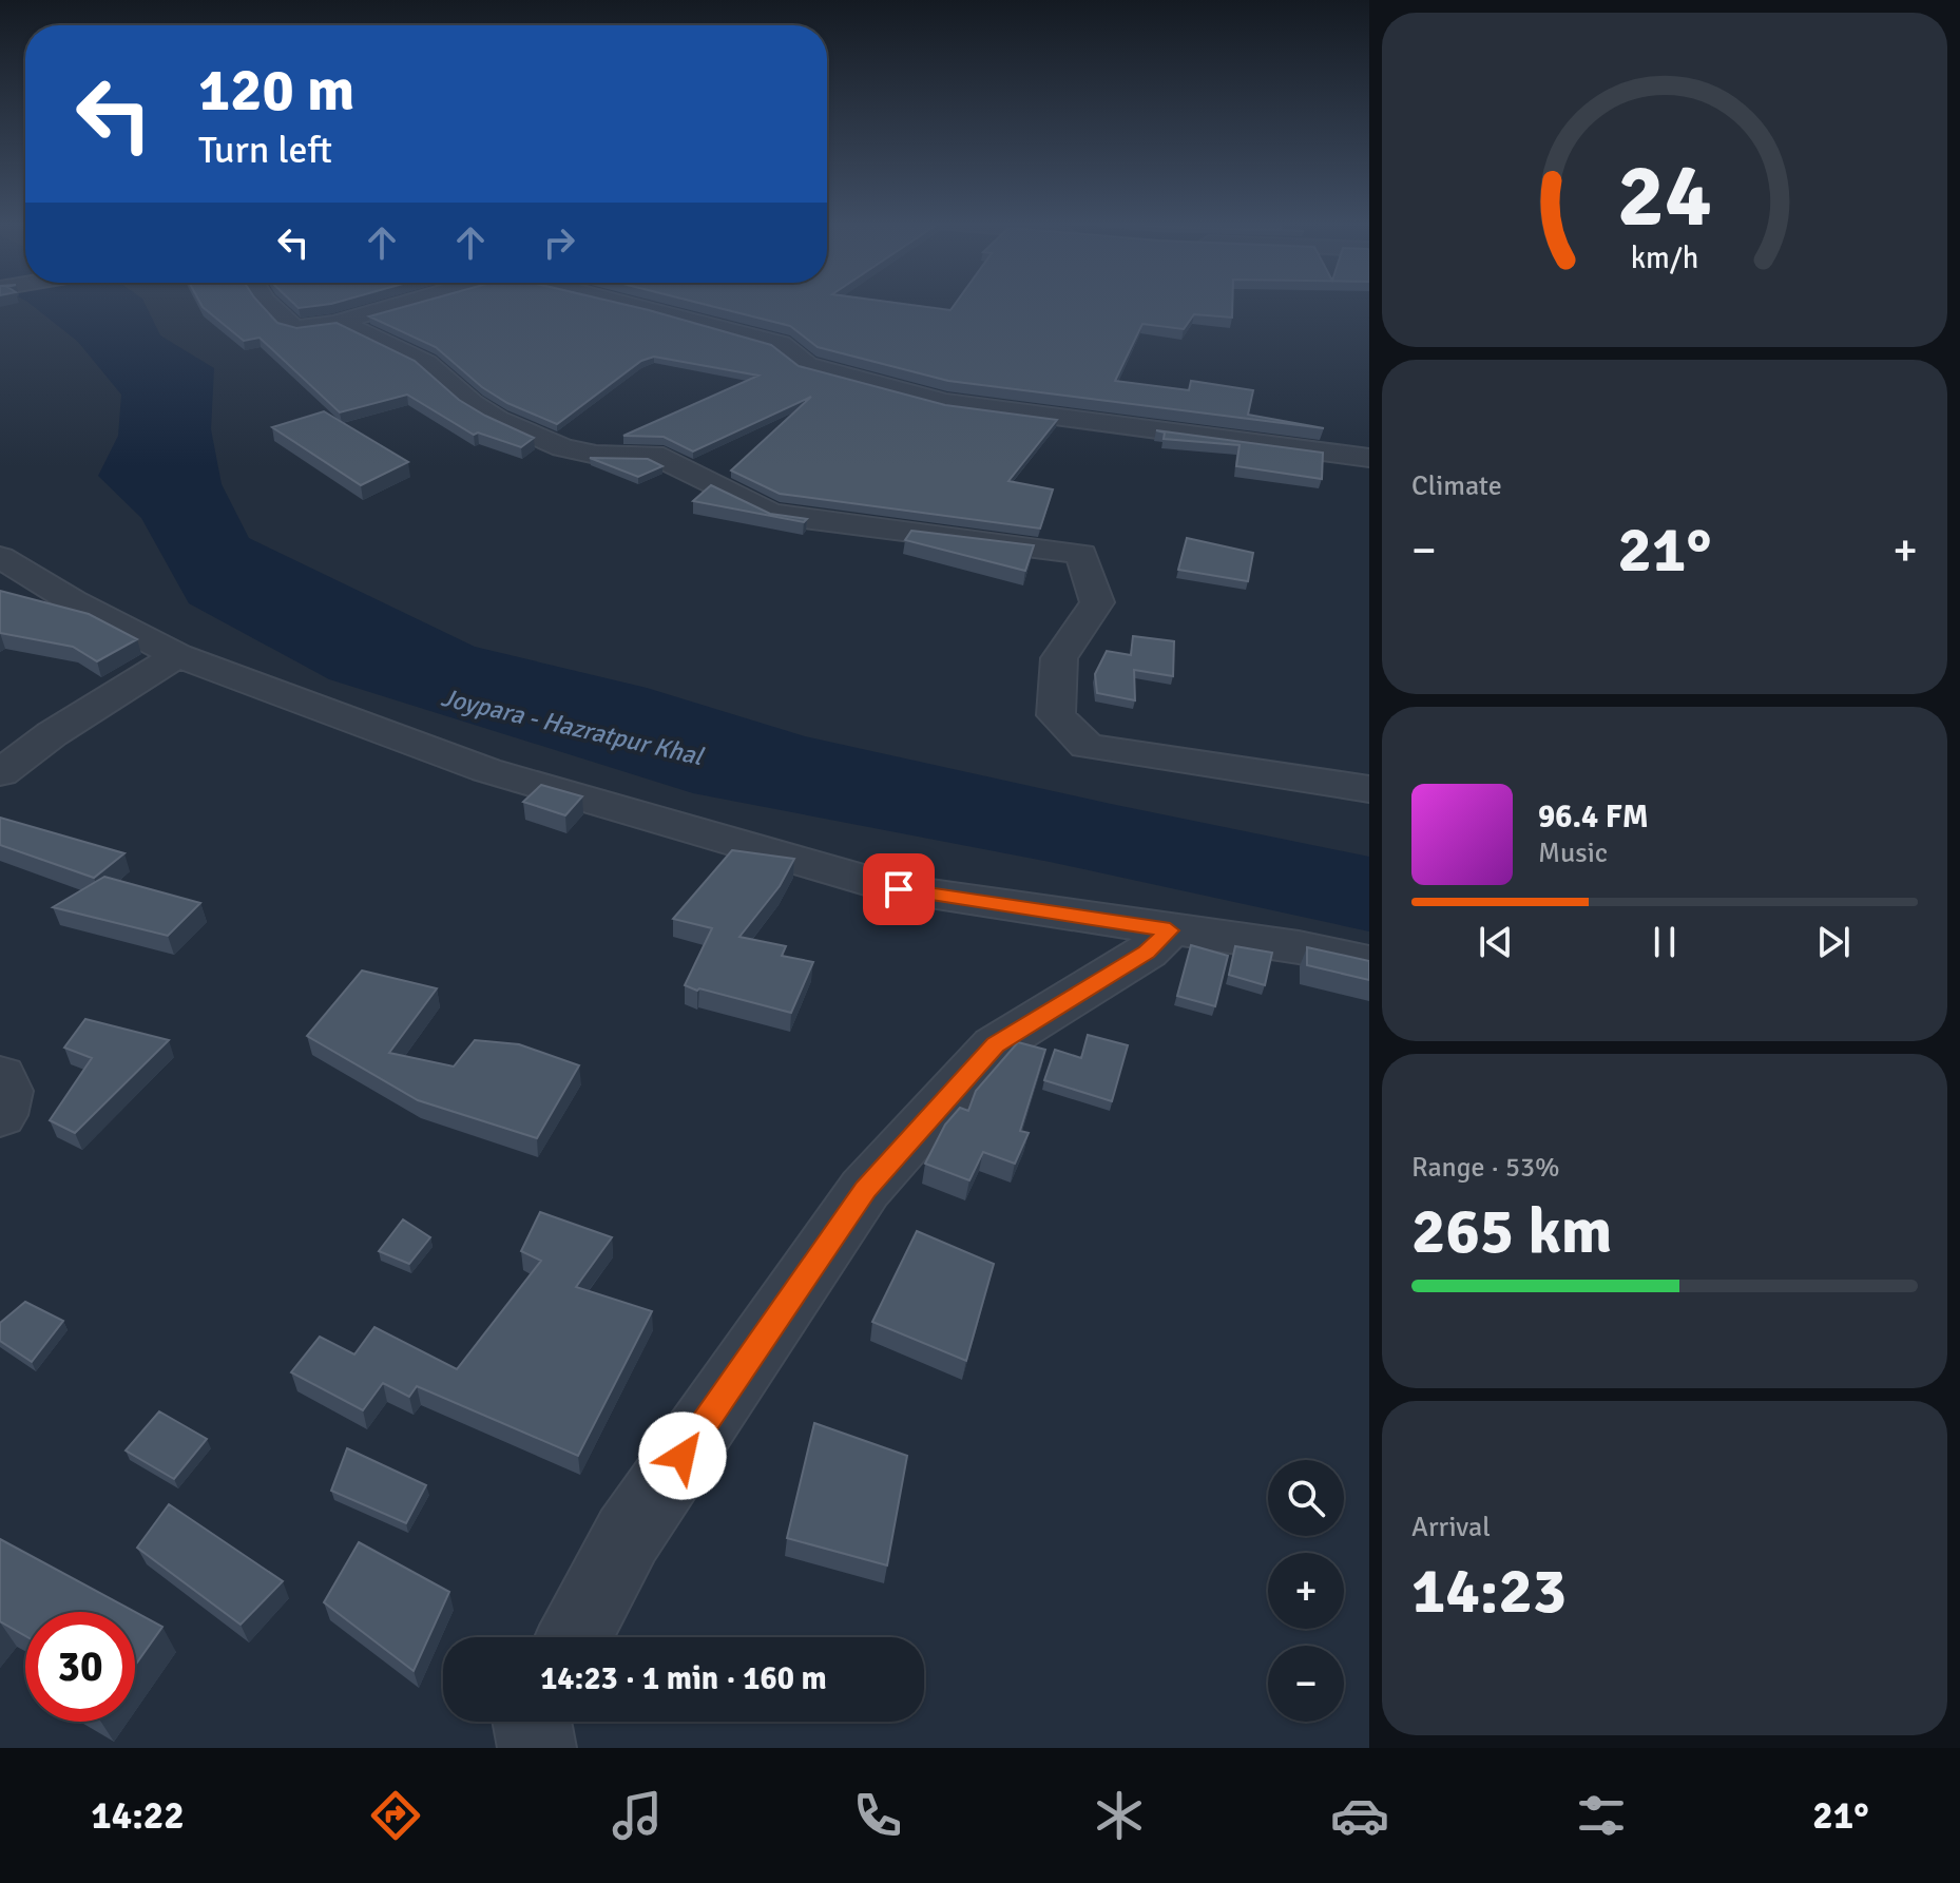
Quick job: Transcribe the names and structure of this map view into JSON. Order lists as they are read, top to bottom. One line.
{"water":["Joypara - Hazratpur Khal"],"page":{"turn":["120 m","Turn left"],"tile":["Climate",["Range · 53%","265 km"],["Arrival","14:23"]],"heat":["−","21°","+"],"song":["96.4 FM","Music"],"map_buttons":["+","−"],"limit":"30","trip":"14:23 · 1 min · 160 m","tabs":["14:22","21°"],"gauge":["24","km/h"]}}
